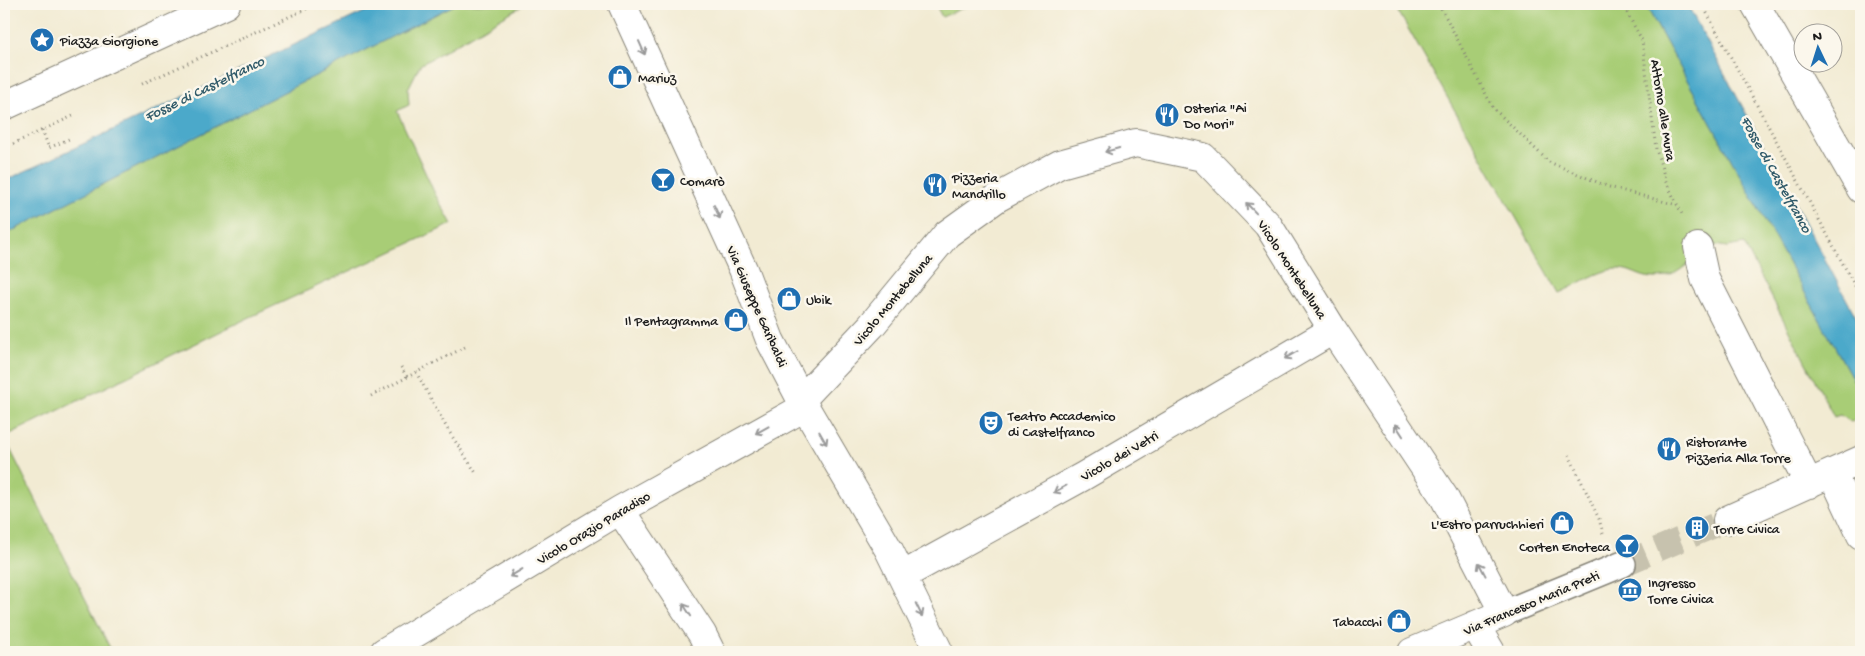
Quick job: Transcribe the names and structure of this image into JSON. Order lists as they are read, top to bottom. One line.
{"streets":{"street":["Vicolo Montebelluna","Via Giuseppe Garibaldi","Vicolo dei Vetri","Vicolo Orazio Paradiso","Via Francesco Maria Preti"],"path":["Attorno alle Mura"]},"crossings":[["Vicolo Montebelluna","Via Giuseppe Garibaldi"],["Vicolo Montebelluna","Vicolo dei Vetri"],["Vicolo Montebelluna","Vicolo Orazio Paradiso"],["Vicolo Montebelluna","Via Francesco Maria Preti"],["Via Giuseppe Garibaldi","Vicolo dei Vetri"],["Via Giuseppe Garibaldi","Vicolo Orazio Paradiso"]],"one_way":["Via Giuseppe Garibaldi","Vicolo dei Vetri","Vicolo Orazio Paradiso"],"water":["Fosse di Castelfranco"],"places":{"place":["Piazza Giorgione"],"shop":["Mariuz","Ubik","Il Pentagramma","L'Estro parruchhieri","Tabacchi"],"restaurant":["Osteria \"Ai Do Mori\"","Pizzeria Mandrillo","Ristorante Pizzeria Alla Torre"],"bar":["Comarò","Corten Enoteca"],"theatre":["Teatro Accademico di Castelfranco"],"building":["Torre Civica"],"museum":["Ingresso Torre Civica"]},"north":"top"}
